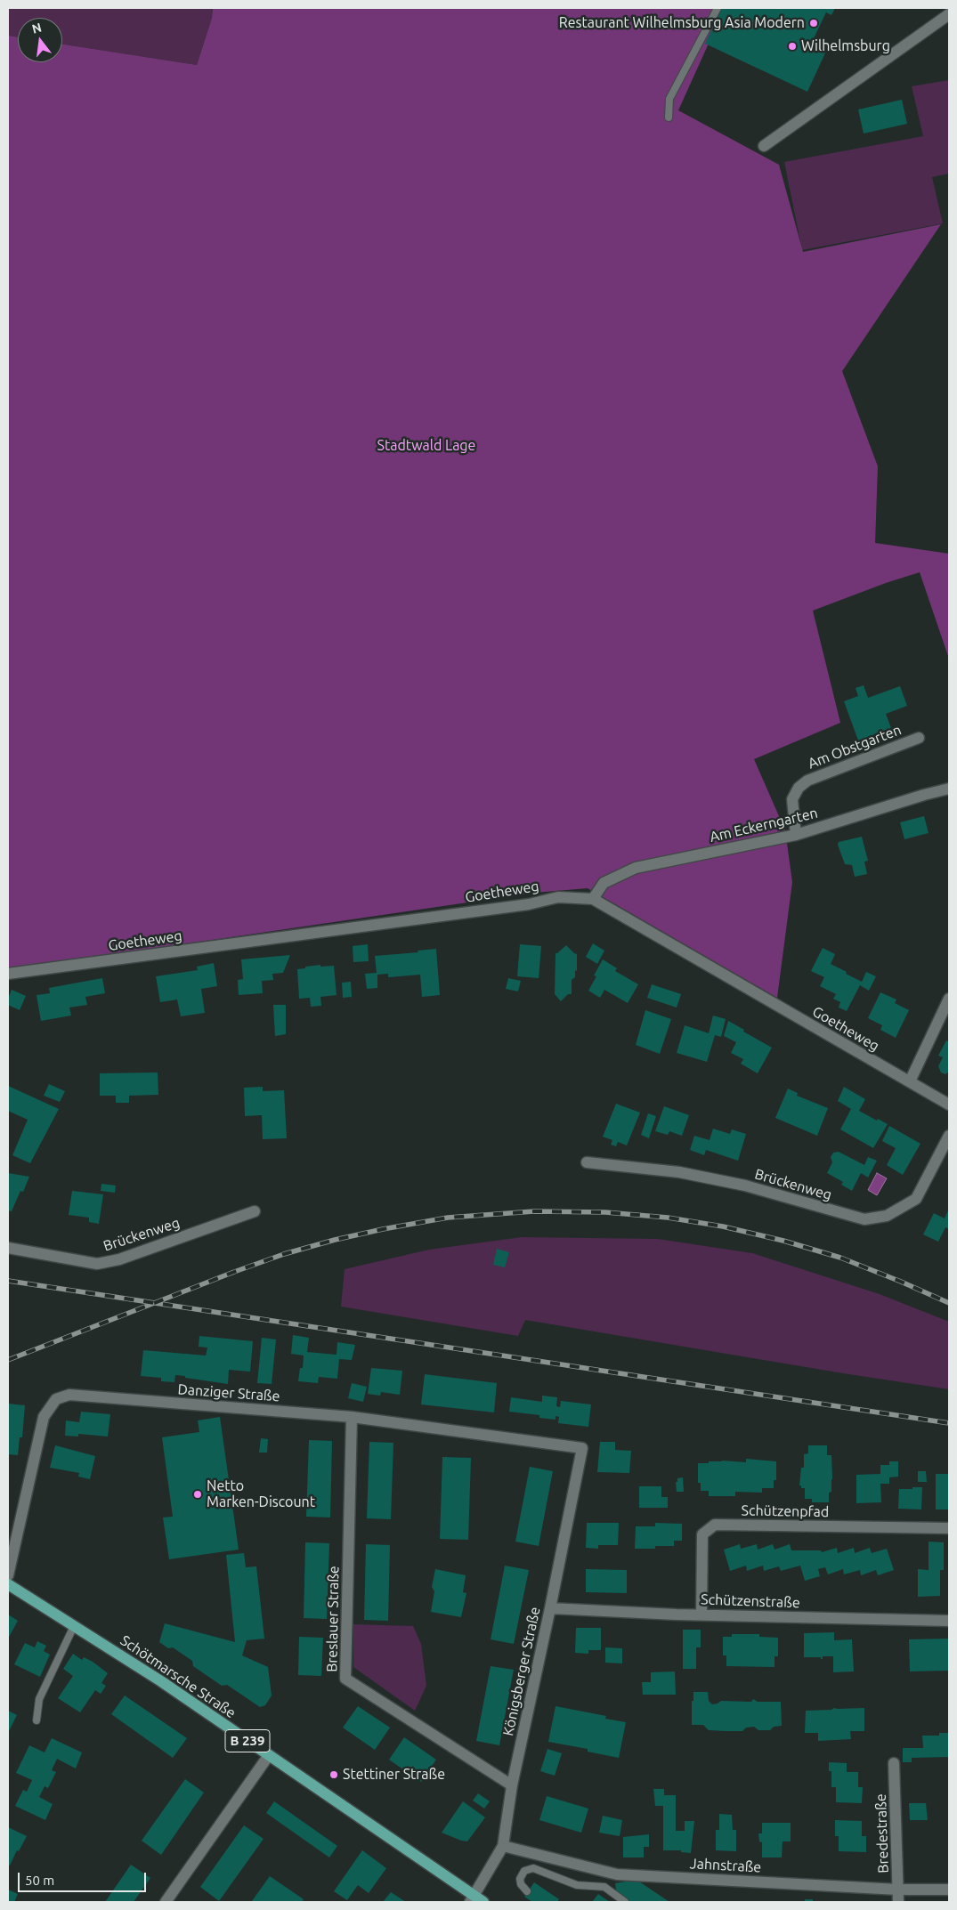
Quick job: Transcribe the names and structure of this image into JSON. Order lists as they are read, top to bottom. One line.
{"streets":{"main road":["Schötmarsche Straße","B 239"],"street":["Am Obstgarten","Am Eckerngarten","Goetheweg","Brückenweg","Danziger Straße","Schützenpfad","Schützenstraße","Breslauer Straße","Königsberger Straße","Bredestraße","Jahnstraße"]},"crossings":[["Am Obstgarten","Am Eckerngarten"],["Am Eckerngarten","Goetheweg"],["Danziger Straße","Breslauer Straße"],["Danziger Straße","Königsberger Straße"],["Schützenpfad","Schützenstraße"],["Schützenstraße","Königsberger Straße"],["Breslauer Straße","Königsberger Straße"],["Königsberger Straße","Schötmarsche Straße"],["Königsberger Straße","Jahnstraße"],["Bredestraße","Jahnstraße"]],"parks":["Stadtwald Lage"],"places":["Restaurant Wilhelmsburg Asia Modern","Wilhelmsburg","Netto Marken-Discount","Stettiner Straße"],"scale_bar":"50 m","north":"top"}
